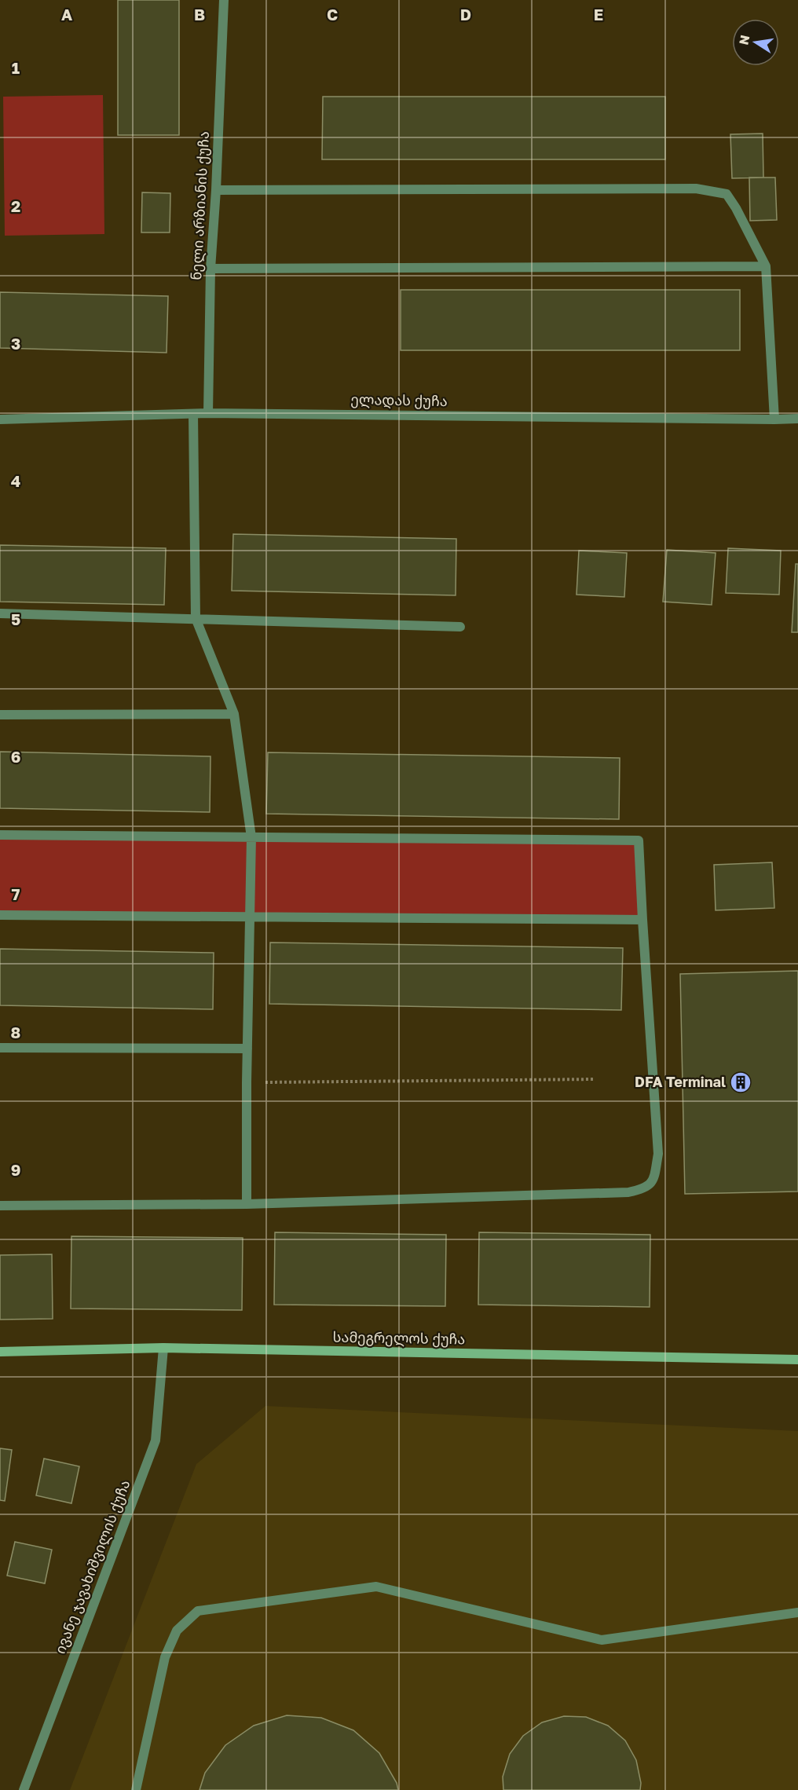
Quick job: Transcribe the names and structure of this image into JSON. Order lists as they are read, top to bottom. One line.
{"streets":{"main road":["სამეგრელოს ქუჩა"],"street":["ნელი არზიანის ქუჩა","ელადას ქუჩა","ივანე ჯავახიშვილის ქუჩა"]},"crossings":[["ნელი არზიანის ქუჩა","ელადას ქუჩა"],["სამეგრელოს ქუჩა","ივანე ჯავახიშვილის ქუჩა"]],"places":{"building":["DFA Terminal"]},"north":"left","grid":{"columns":["A","B","C","D","E"],"rows":["1","2","3","4","5","6","7","8","9"]}}
